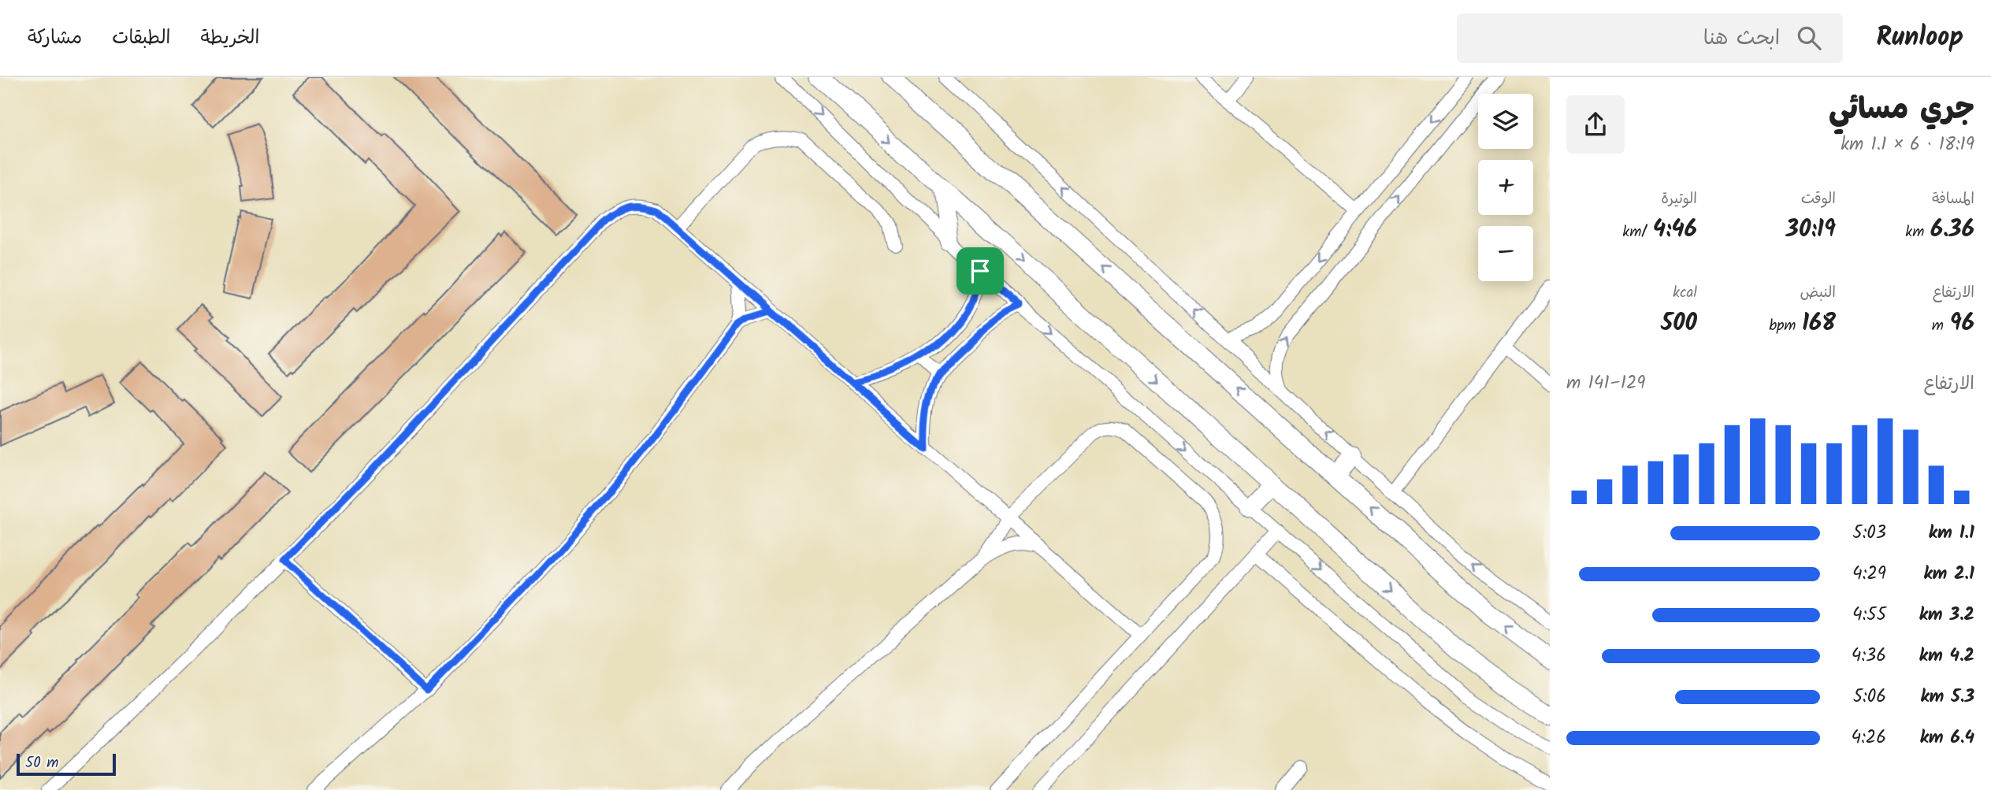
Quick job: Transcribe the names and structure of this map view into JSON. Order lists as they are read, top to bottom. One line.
{"scale_bar":"50 m","page":{"header":"Runloop","search":"ابحث هنا","nav":["الخريطة","الطبقات","مشاركة"],"heading":["جري مسائي","18:19 · 6 × 1.1 km"],"map_buttons":["+","−"],"stats":[["المسافة","6.36 km"],["الوقت","30:19"],["الوتيرة","4:46 /km"],["الارتفاع","96 m"],["النبض","168 bpm"],["kcal","500"]],"chart":["الارتفاع","129–141 m"],"list":[{"name":"1.1 km","note":"5:03"},{"name":"2.1 km","note":"4:29"},{"name":"3.2 km","note":"4:55"},{"name":"4.2 km","note":"4:36"},{"name":"5.3 km","note":"5:06"},{"name":"6.4 km","note":"4:26"}],"scale":"50 m"}}
